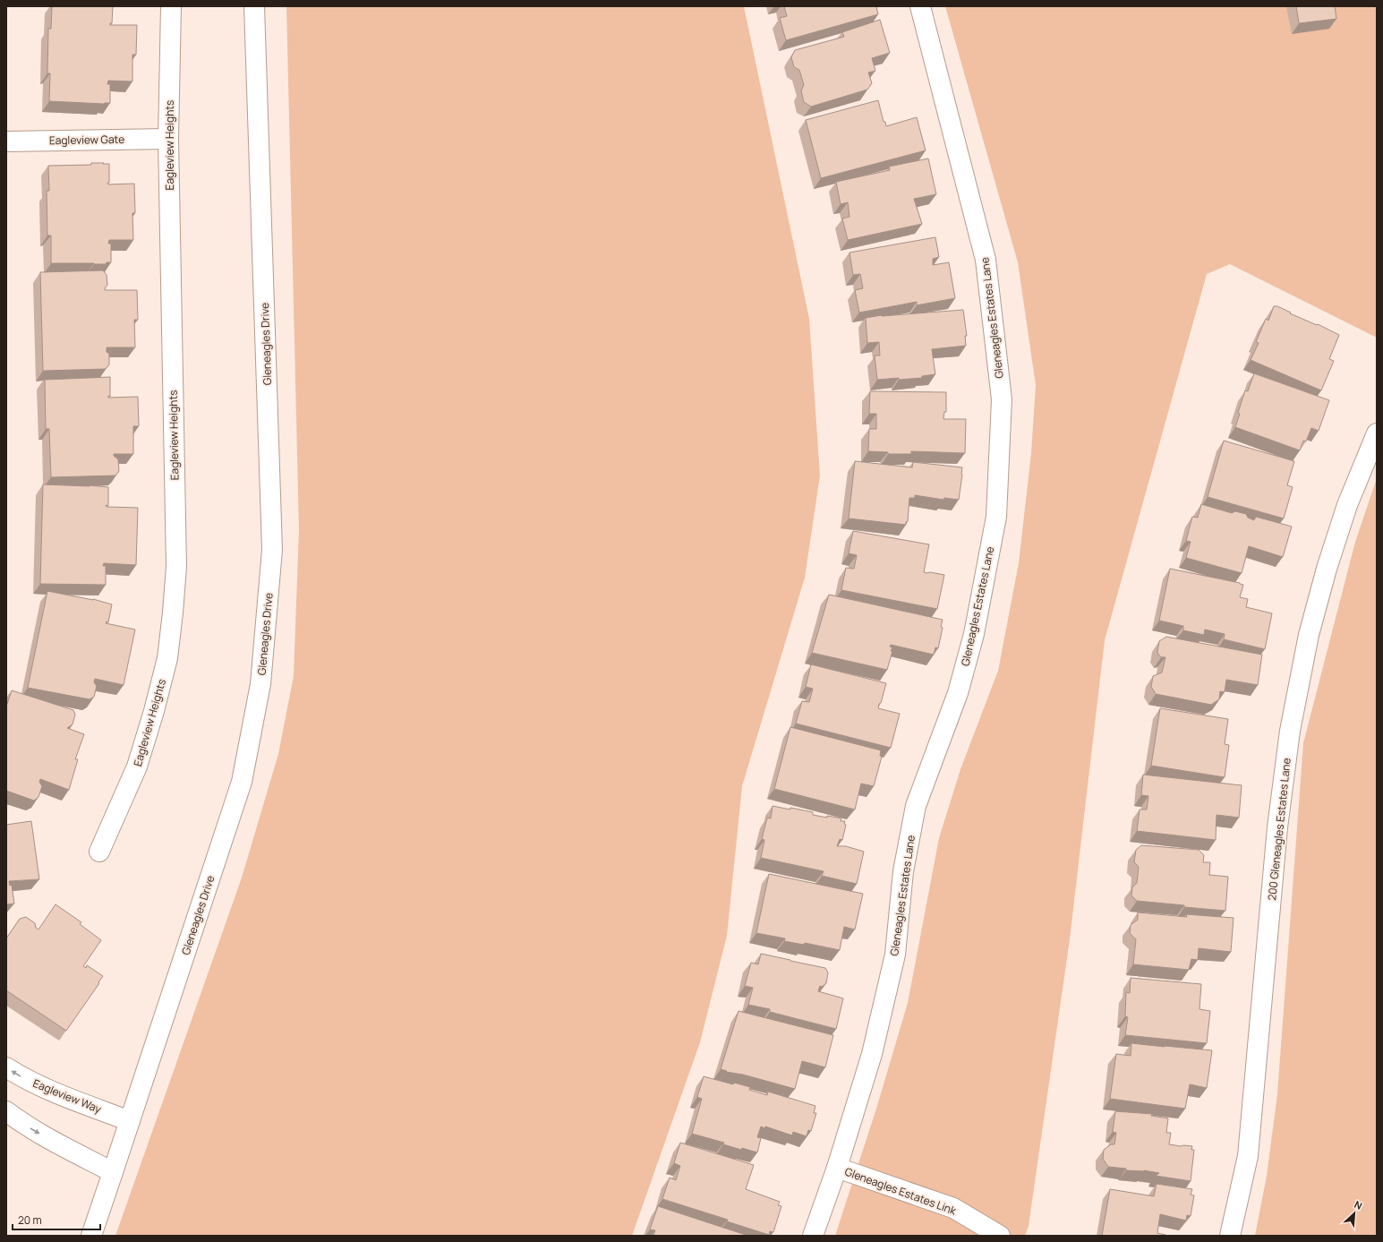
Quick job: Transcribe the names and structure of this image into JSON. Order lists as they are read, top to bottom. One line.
{"streets":{"street":["Eagleview Gate","Eagleview Heights","Gleneagles Estates Lane","Gleneagles Drive","200 Gleneagles Estates Lane","Eagleview Way","Gleneagles Estates Link"]},"crossings":[["Eagleview Gate","Eagleview Heights"],["Gleneagles Estates Lane","Gleneagles Estates Link"],["Gleneagles Drive","Eagleview Way"]],"scale_bar":"20 m","north":"top right"}
